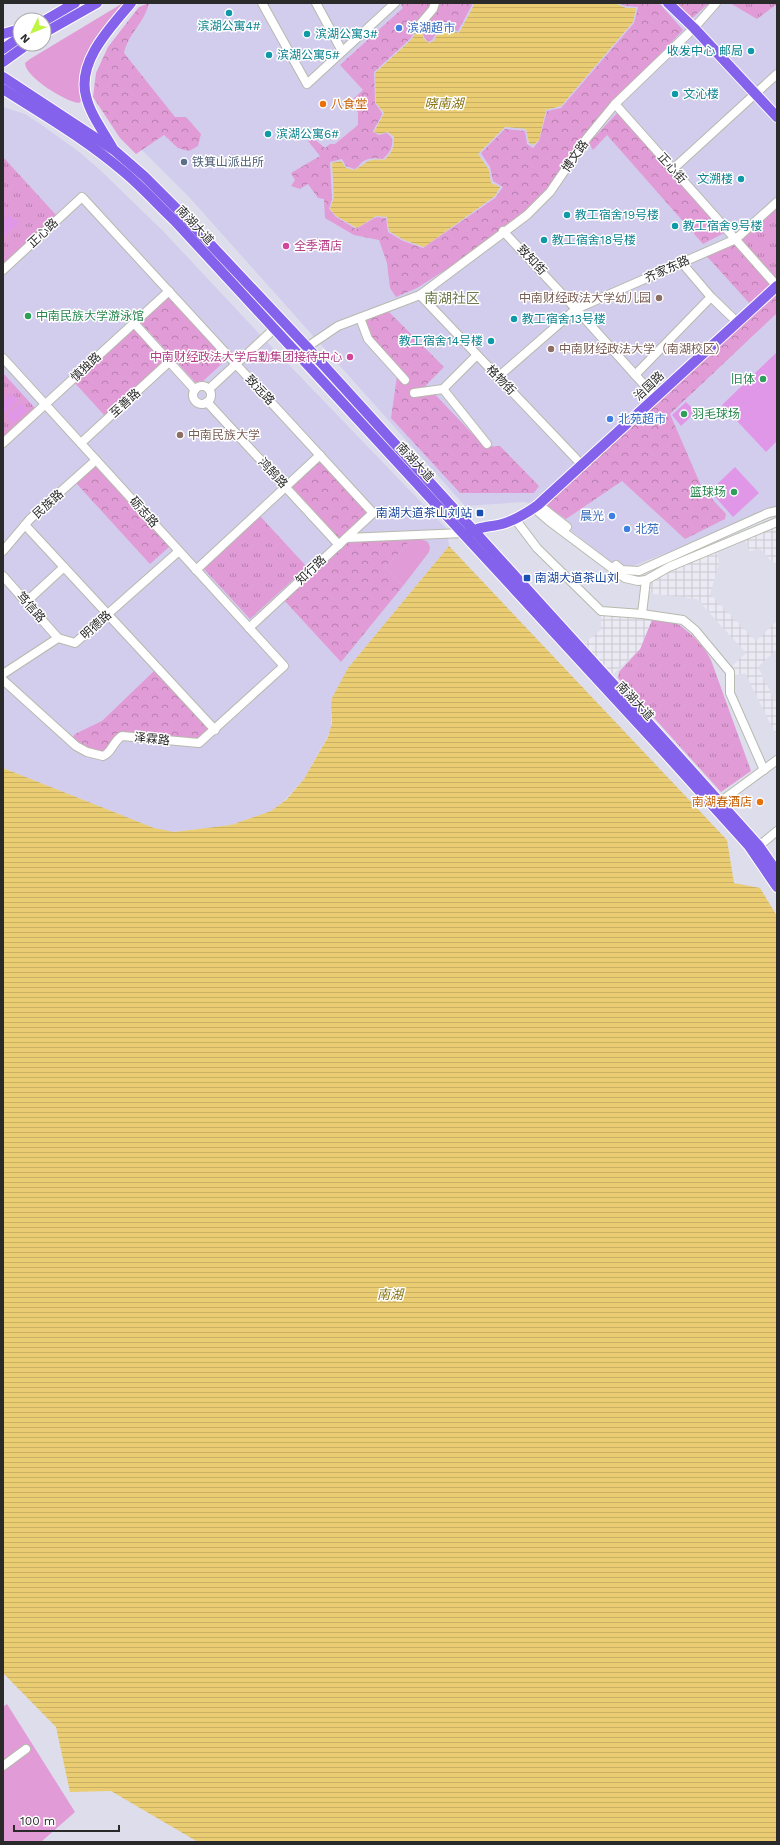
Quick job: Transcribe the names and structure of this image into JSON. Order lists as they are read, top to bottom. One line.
{"streets":{"main road":["南湖大道","治国路"],"street":["博文路","正心街","正心路","致知街","齐家东路","慎独路","格物街","致远路","至善路","鸿鹄路","民族路","砺志路","知行路","笃信路","明德路","泽霖路"]},"crossings":[["博文路","正心街"],["博文路","南湖大道"],["博文路","致知街"],["博文路","格物街"],["正心街","齐家东路"],["正心街","治国路"],["南湖大道","治国路"],["正心路","致远路"],["致知街","齐家东路"],["致知街","治国路"],["齐家东路","格物街"],["慎独路","致远路"],["慎独路","砺志路"],["格物街","治国路"],["致远路","知行路"],["至善路","砺志路"],["鸿鹄路","知行路"],["民族路","砺志路"],["砺志路","知行路"],["砺志路","明德路"],["砺志路","泽霖路"],["笃信路","明德路"]],"districts":["南湖社区"],"water":["晓南湖","南湖"],"places":{"other":["滨湖公寓4#","滨湖超市","滨湖公寓3#","收发中心 邮局","滨湖公寓5#","文沁楼","八食堂","滨湖公寓6#","铁箕山派出所","文溯楼","教工宿舍19号楼","教工宿舍9号楼","教工宿舍18号楼","全季酒店","中南财经政法大学幼儿园","中南民族大学游泳馆","教工宿舍13号楼","教工宿舍14号楼","中南财经政法大学（南湖校区）","中南财经政法大学后勤集团接待中心","旧体","羽毛球场","北苑超市","中南民族大学","篮球场","晨光","北苑","南湖春酒店"],"transit":["南湖大道茶山刘站","南湖大道茶山刘"]},"scale_bar":"100 m","north":"bottom left"}
